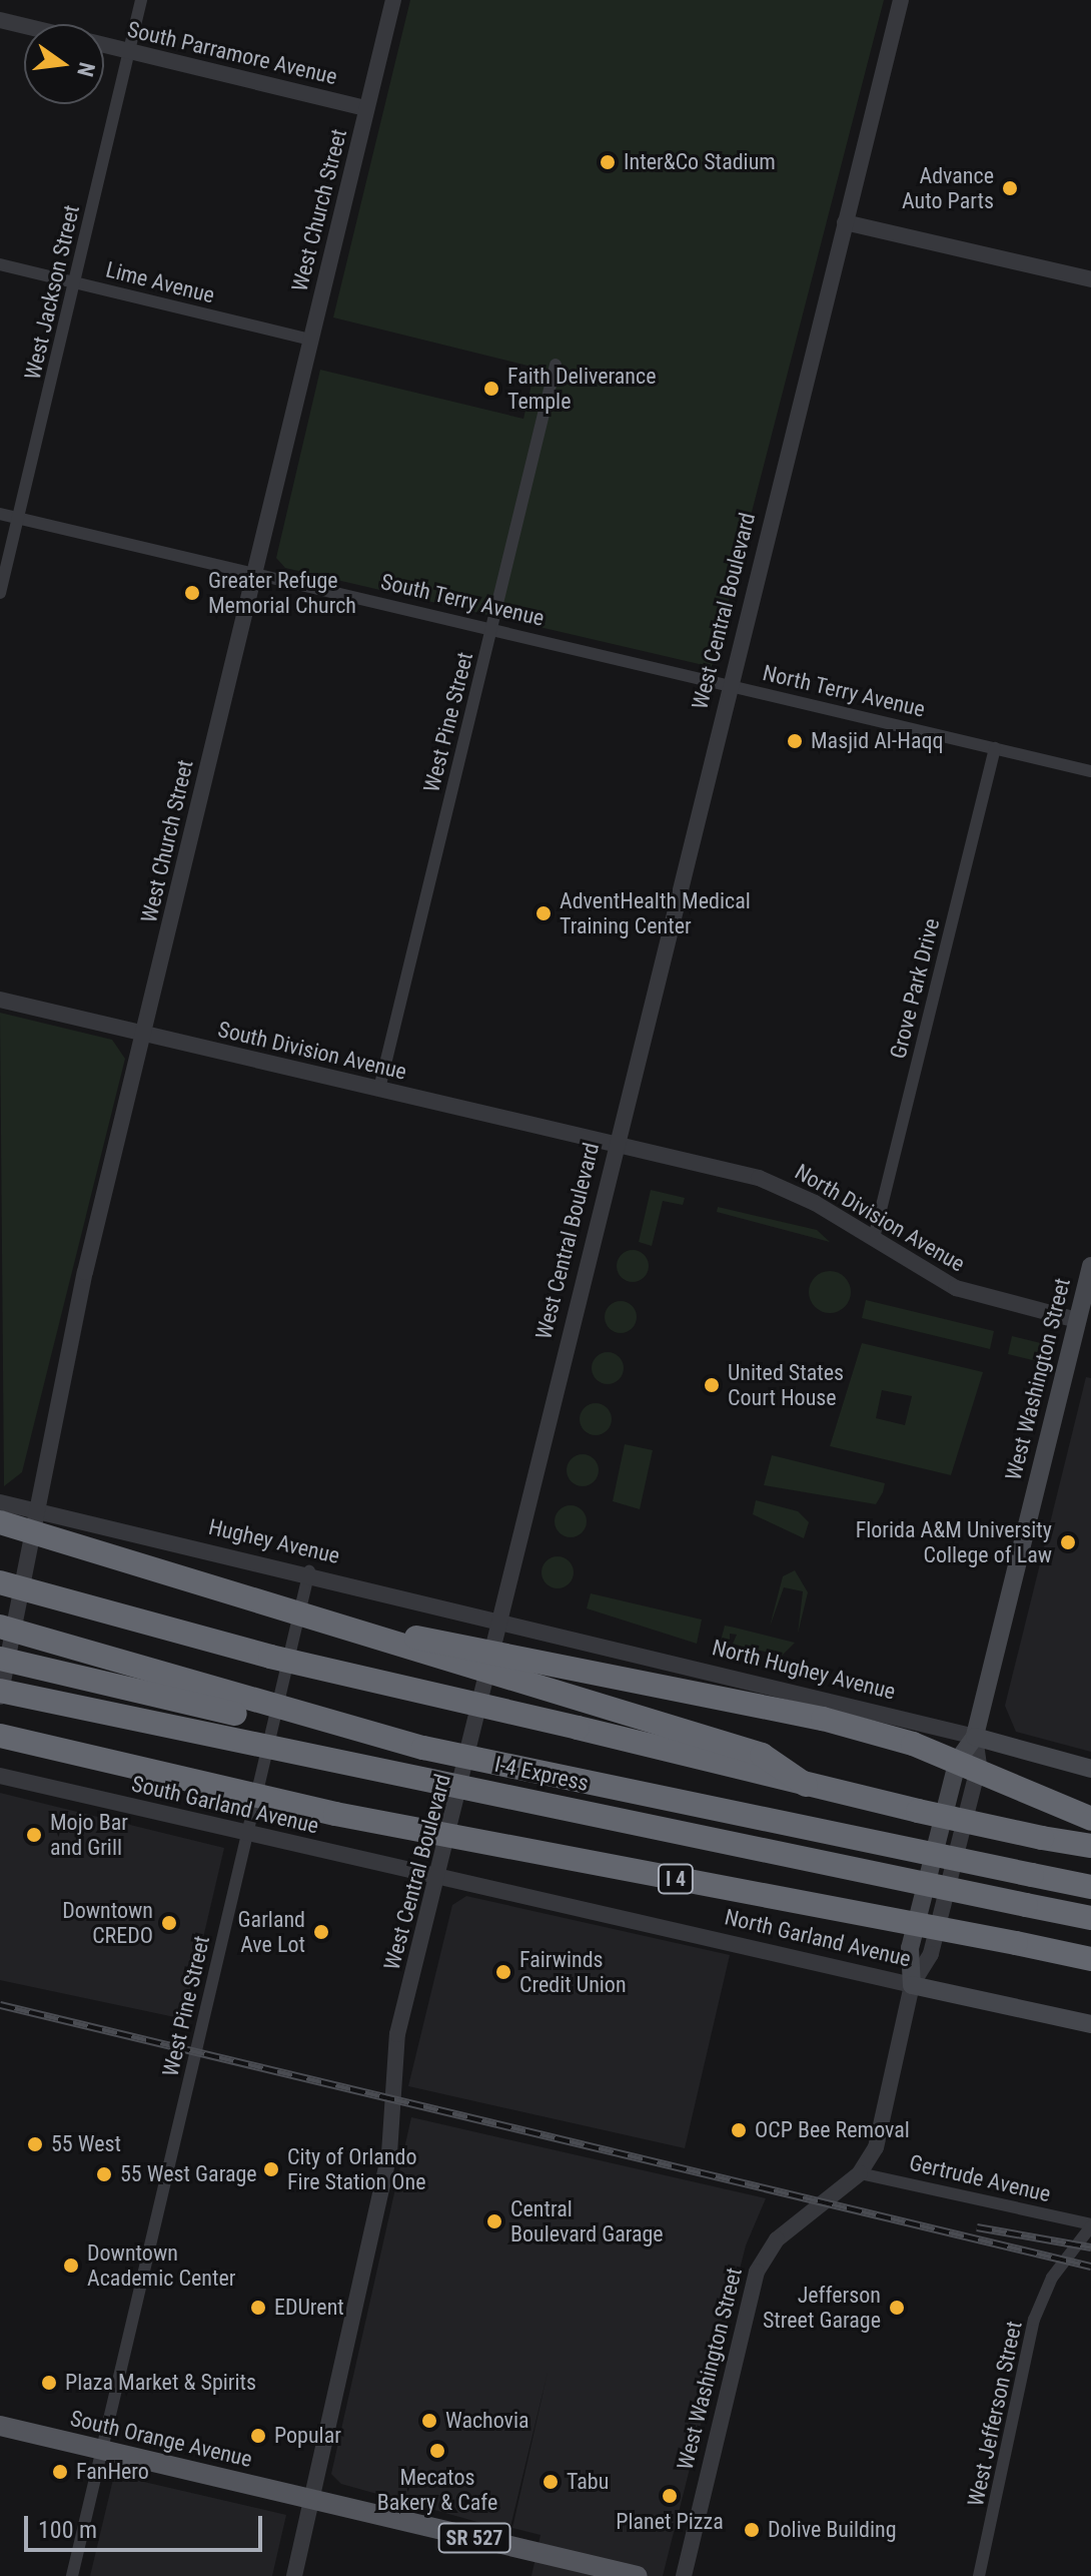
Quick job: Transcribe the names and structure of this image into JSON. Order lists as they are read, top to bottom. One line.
{"streets":{"highway":["I-4 Express","I 4"],"main road":["West Washington Street","North Hughey Avenue","North Garland Avenue","South Orange Avenue","SR 527"],"street":["South Parramore Avenue","West Church Street","Lime Avenue","West Jackson Street","South Terry Avenue","West Central Boulevard","North Terry Avenue","West Pine Street","Grove Park Drive","South Division Avenue","North Division Avenue","Hughey Avenue","South Garland Avenue","Gertrude Avenue","West Jefferson Street"]},"crossings":[["South Parramore Avenue","West Church Street"],["South Parramore Avenue","West Jackson Street"],["West Church Street","Lime Avenue"],["West Church Street","South Terry Avenue"],["West Church Street","South Division Avenue"],["West Church Street","Hughey Avenue"],["West Church Street","I-4 Express"],["Lime Avenue","West Jackson Street"],["West Jackson Street","South Terry Avenue"],["South Terry Avenue","West Central Boulevard"],["South Terry Avenue","North Terry Avenue"],["South Terry Avenue","West Pine Street"],["West Central Boulevard","North Terry Avenue"],["West Central Boulevard","South Division Avenue"],["West Central Boulevard","North Division Avenue"],["West Central Boulevard","Hughey Avenue"],["West Central Boulevard","North Hughey Avenue"],["West Central Boulevard","South Garland Avenue"],["West Central Boulevard","North Garland Avenue"],["West Central Boulevard","South Orange Avenue"],["West Central Boulevard","SR 527"],["North Terry Avenue","Grove Park Drive"],["West Pine Street","South Division Avenue"],["West Pine Street","Hughey Avenue"],["West Pine Street","South Garland Avenue"],["West Pine Street","South Orange Avenue"],["Grove Park Drive","North Division Avenue"],["South Division Avenue","North Division Avenue"],["North Division Avenue","West Washington Street"],["West Washington Street","North Hughey Avenue"],["West Washington Street","North Garland Avenue"],["West Washington Street","Gertrude Avenue"],["Hughey Avenue","North Hughey Avenue"],["South Garland Avenue","North Garland Avenue"],["Gertrude Avenue","West Jefferson Street"],["South Orange Avenue","SR 527"]],"places":["Inter&Co Stadium","Advance Auto Parts","Faith Deliverance Temple","Greater Refuge Memorial Church","Masjid Al-Haqq","AdventHealth Medical Training Center","United States Court House","Florida A&M University College of Law","Mojo Bar and Grill","Downtown CREDO","Garland Ave Lot","Fairwinds Credit Union","OCP Bee Removal","55 West","City of Orlando Fire Station One","55 West Garage","Central Boulevard Garage","Downtown Academic Center","EDUrent","Jefferson Street Garage","Plaza Market & Spirits","Wachovia","Popular","Mecatos Bakery & Cafe","FanHero","Tabu","Planet Pizza","Dolive Building"],"scale_bar":"100 m","north":"right"}
